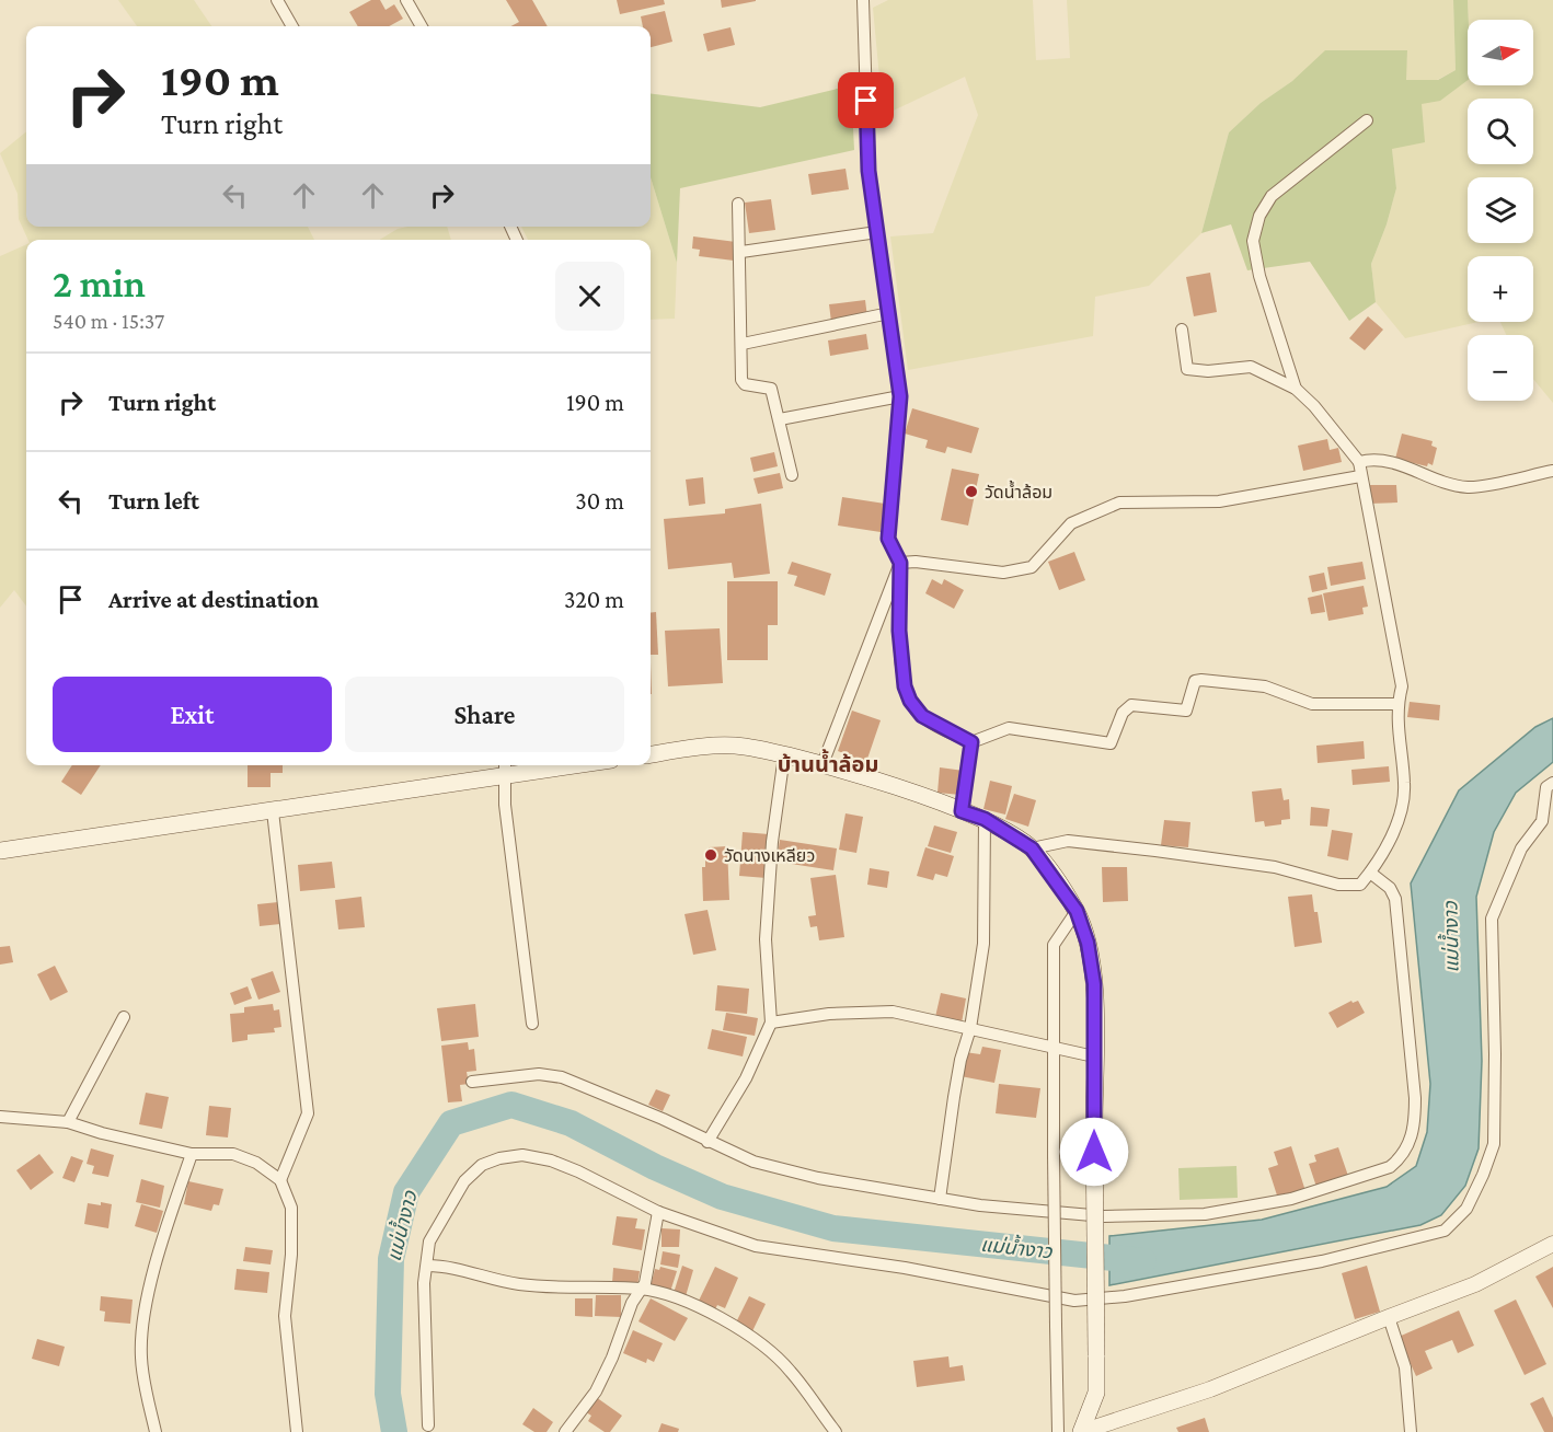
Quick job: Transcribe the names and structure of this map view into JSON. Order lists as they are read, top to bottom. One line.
{"districts":["บ้านน้ำล้อม"],"water":["แม่น้ำงาว"],"places":["วัดน้ำล้อม","วัดนางเหลียว"],"north":"right","page":{"map_buttons":["+","−"],"turn":["190 m","Turn right"],"heading":["2 min","540 m · 15:37"],"list":[{"name":"Turn right","value":"190 m"},{"name":"Turn left","value":"30 m"},{"name":"Arrive at destination","value":"320 m"}],"buttons":["Exit","Share"]}}
